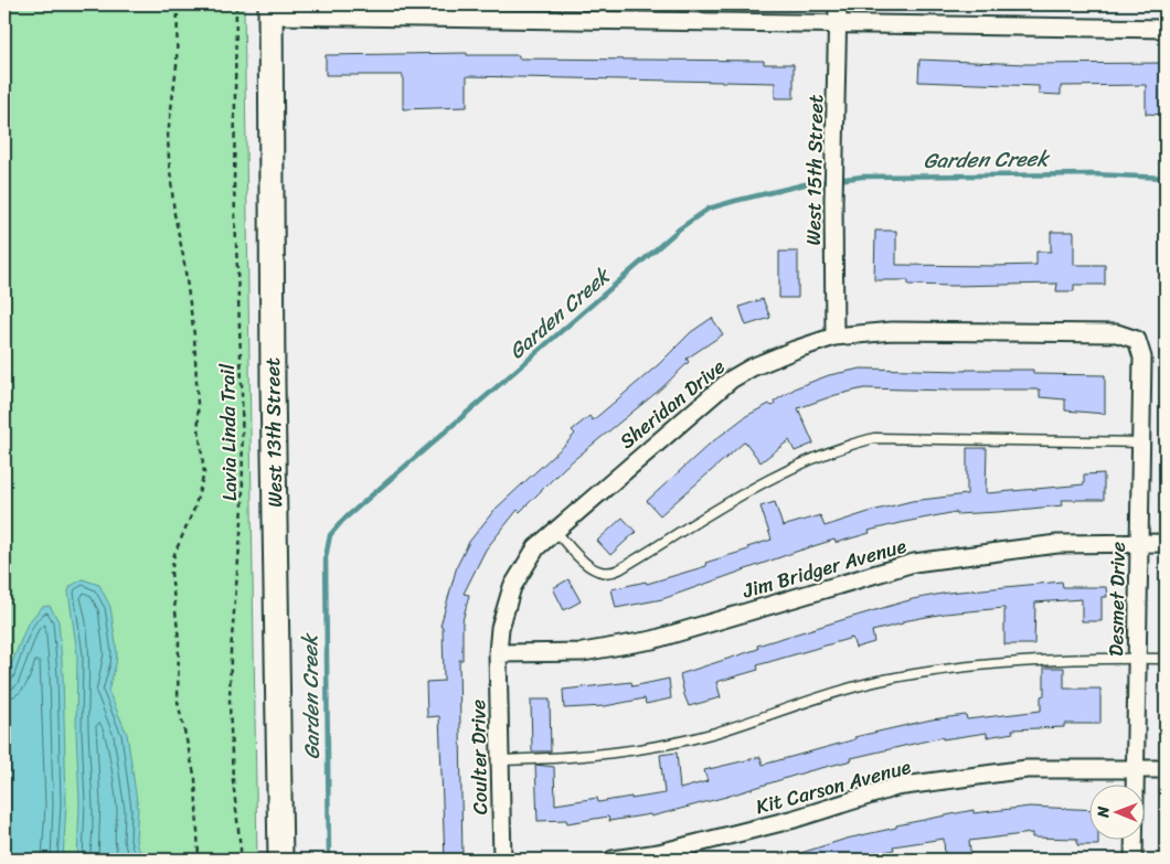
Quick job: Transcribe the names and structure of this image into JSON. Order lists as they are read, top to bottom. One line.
{"streets":{"main road":["West 13th Street"],"street":["West 15th Street","Sheridan Drive","Jim Bridger Avenue","Desmet Drive","Coulter Drive","Kit Carson Avenue"],"path":["Lavia Linda Trail"]},"crossings":[["West 15th Street","Sheridan Drive"],["Sheridan Drive","Jim Bridger Avenue"],["Sheridan Drive","Desmet Drive"],["Sheridan Drive","Coulter Drive"],["Jim Bridger Avenue","Desmet Drive"],["Jim Bridger Avenue","Coulter Drive"],["Desmet Drive","Kit Carson Avenue"]],"water":["Garden Creek"],"north":"left"}
